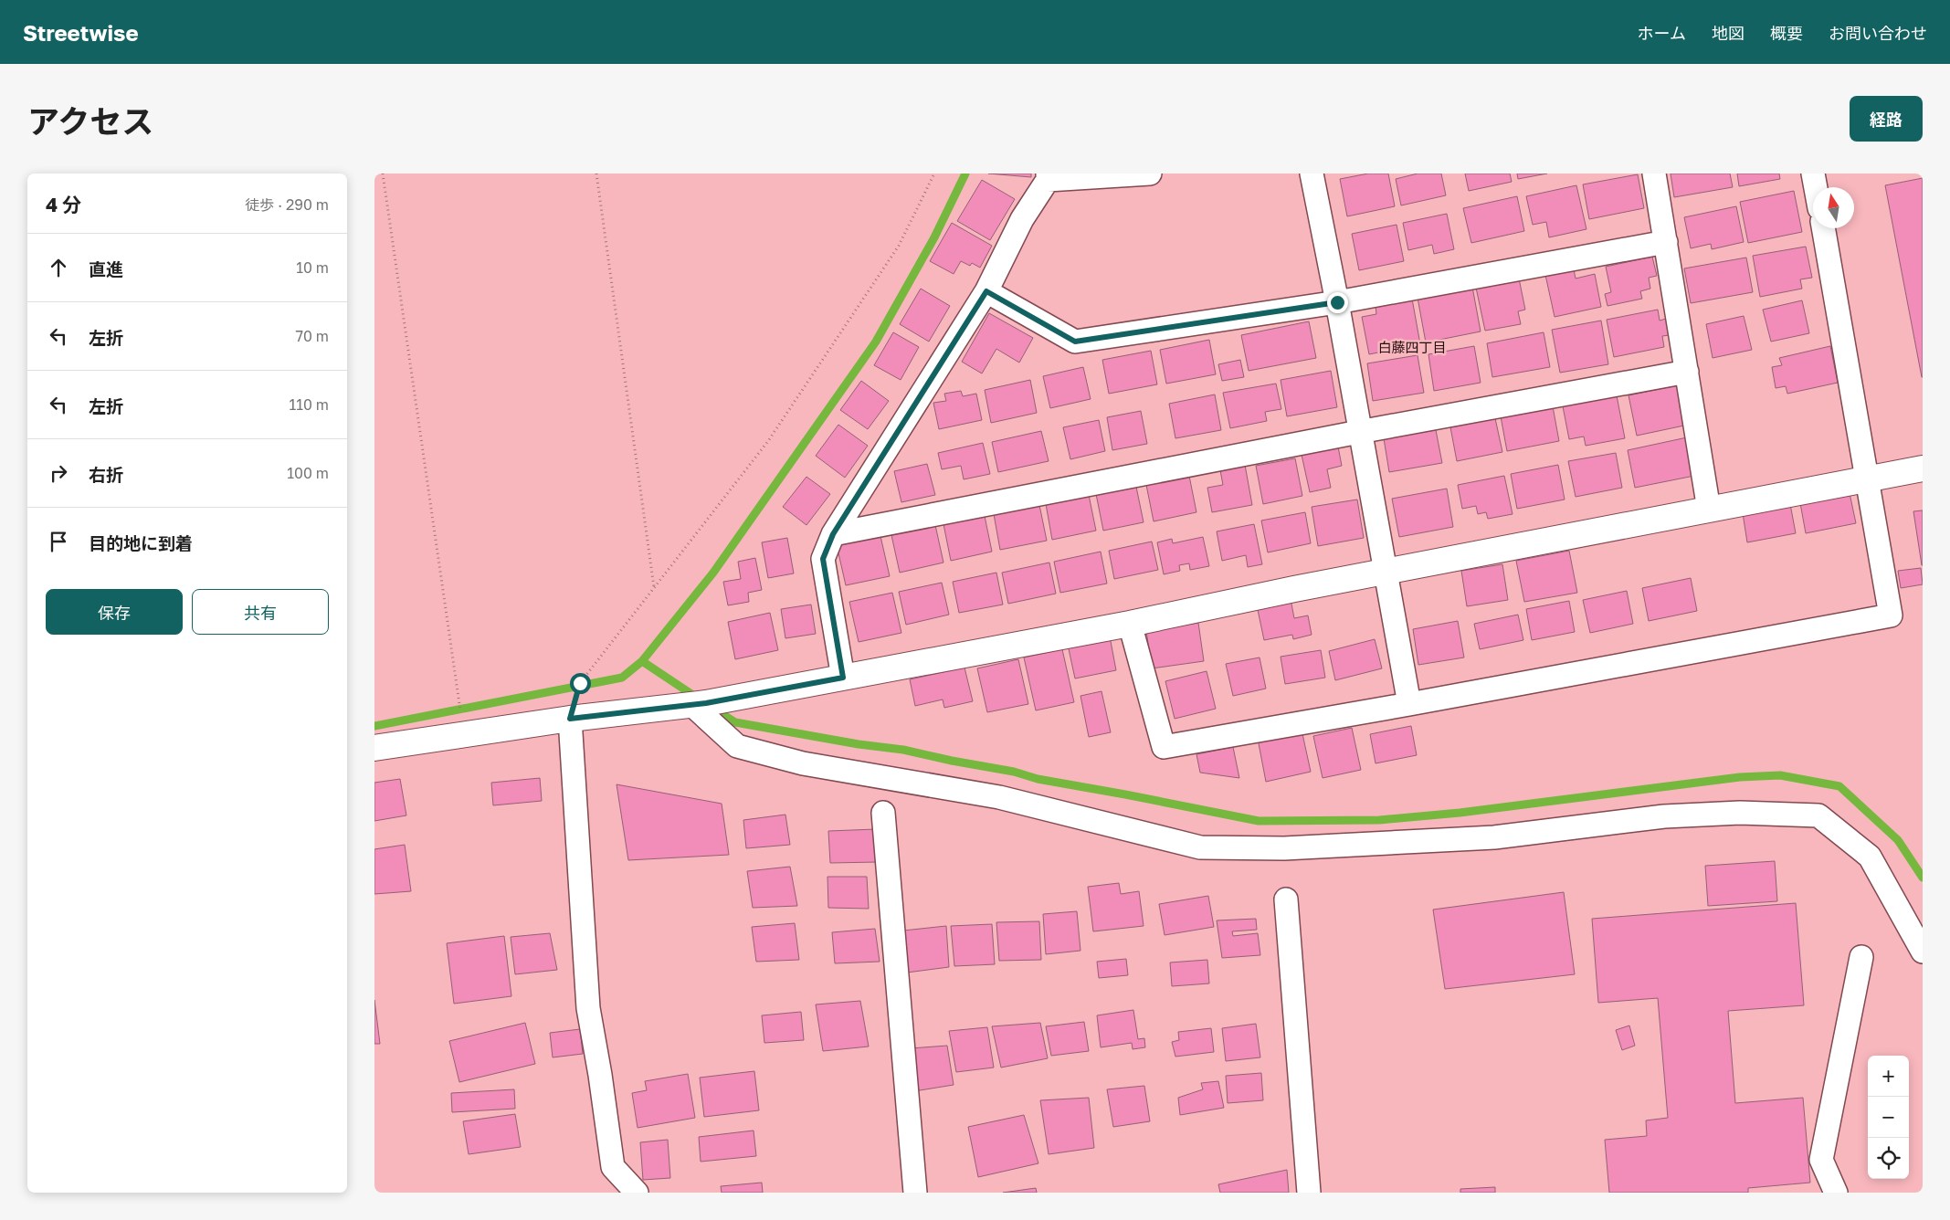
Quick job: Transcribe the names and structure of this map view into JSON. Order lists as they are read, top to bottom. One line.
{"districts":["白藤四丁目"],"north":"top","page":{"header":"Streetwise","nav":["ホーム","地図","概要","お問い合わせ"],"title":"アクセス","buttons":["経路",["保存","共有"]],"heading":["4 分","徒歩 · 290 m"],"list":[["直進","10 m"],["左折","70 m"],["左折","110 m"],["右折","100 m"],"目的地に到着"],"map_buttons":["+","−"]}}
